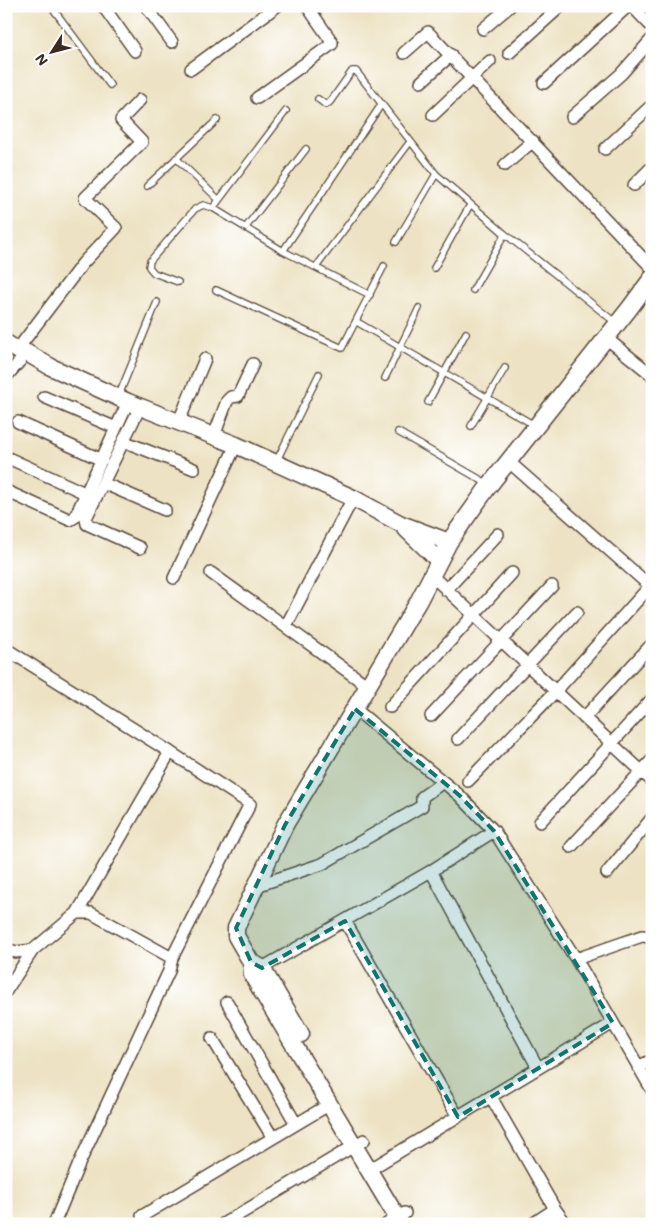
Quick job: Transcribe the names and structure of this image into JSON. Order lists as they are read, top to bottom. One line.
{"north":"bottom left"}
